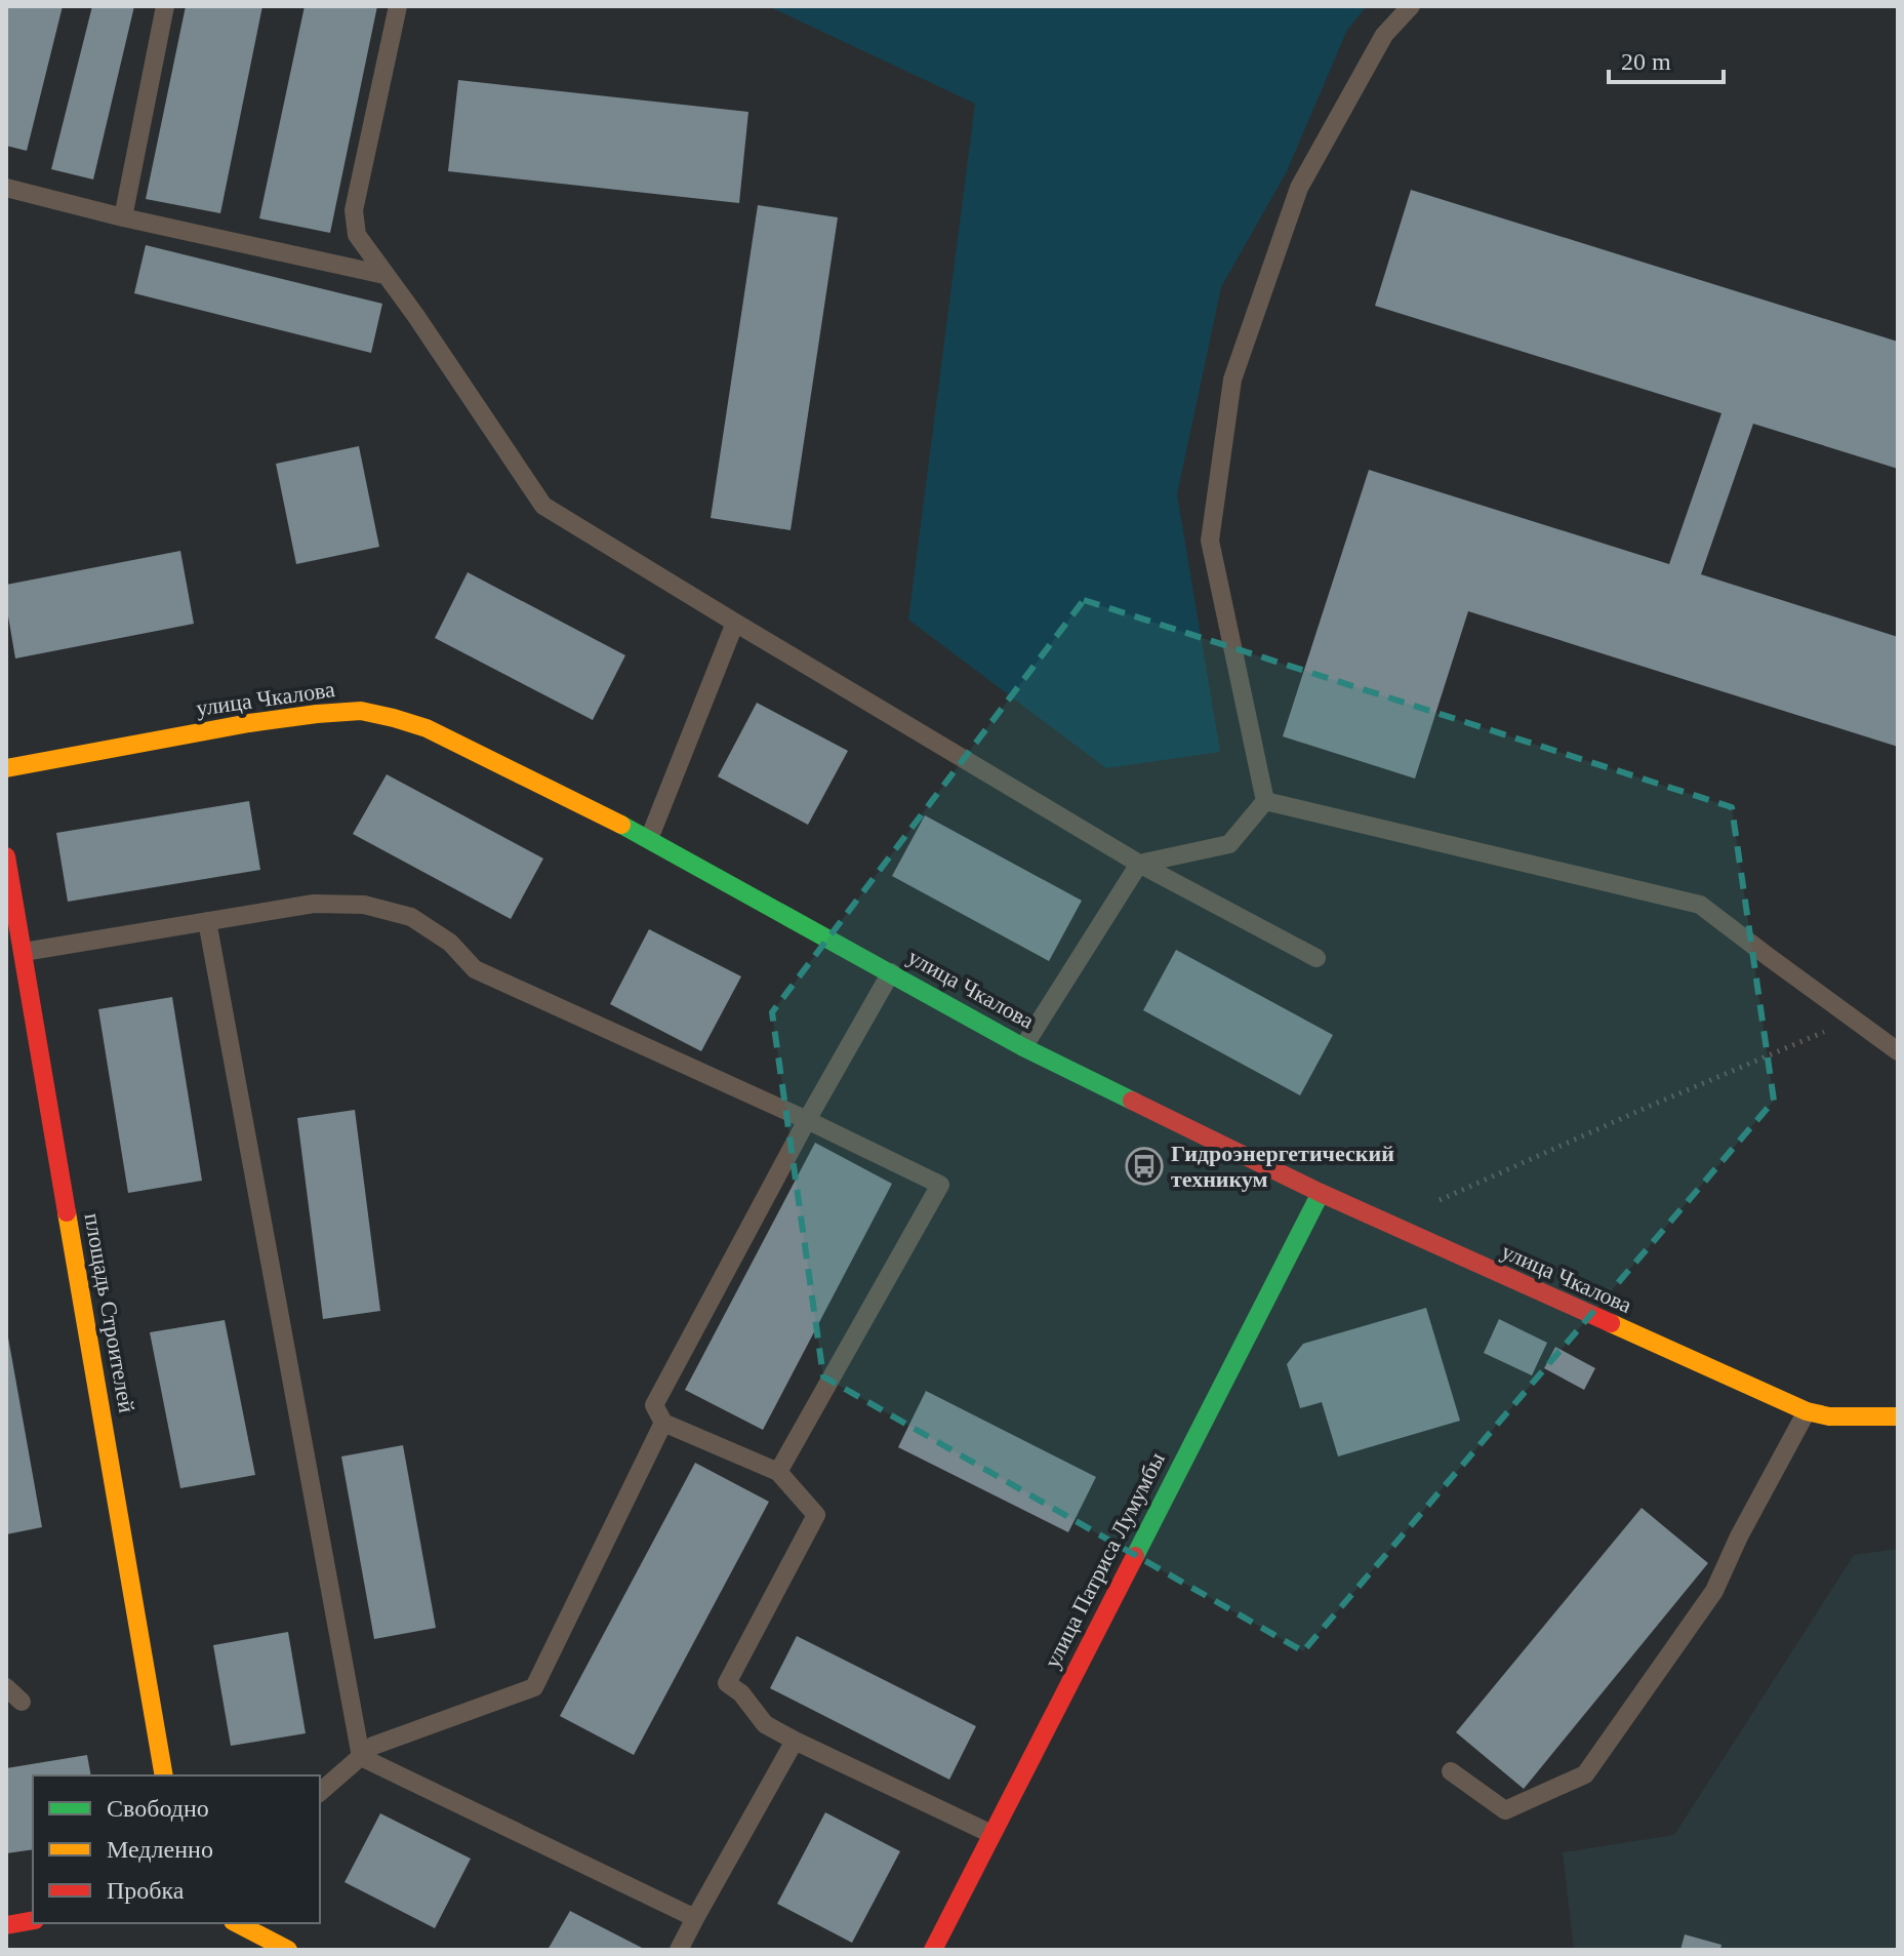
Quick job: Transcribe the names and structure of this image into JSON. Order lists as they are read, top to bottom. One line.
{"streets":{"main road":["улица Чкалова","площадь Строителей","улица Патриса Лумумбы"]},"crossings":[["улица Чкалова","улица Патриса Лумумбы"]],"places":{"bus stop":["Гидроэнергетический техникум"]},"legend":["Свободно","Медленно","Пробка"],"scale_bar":"20 m"}
